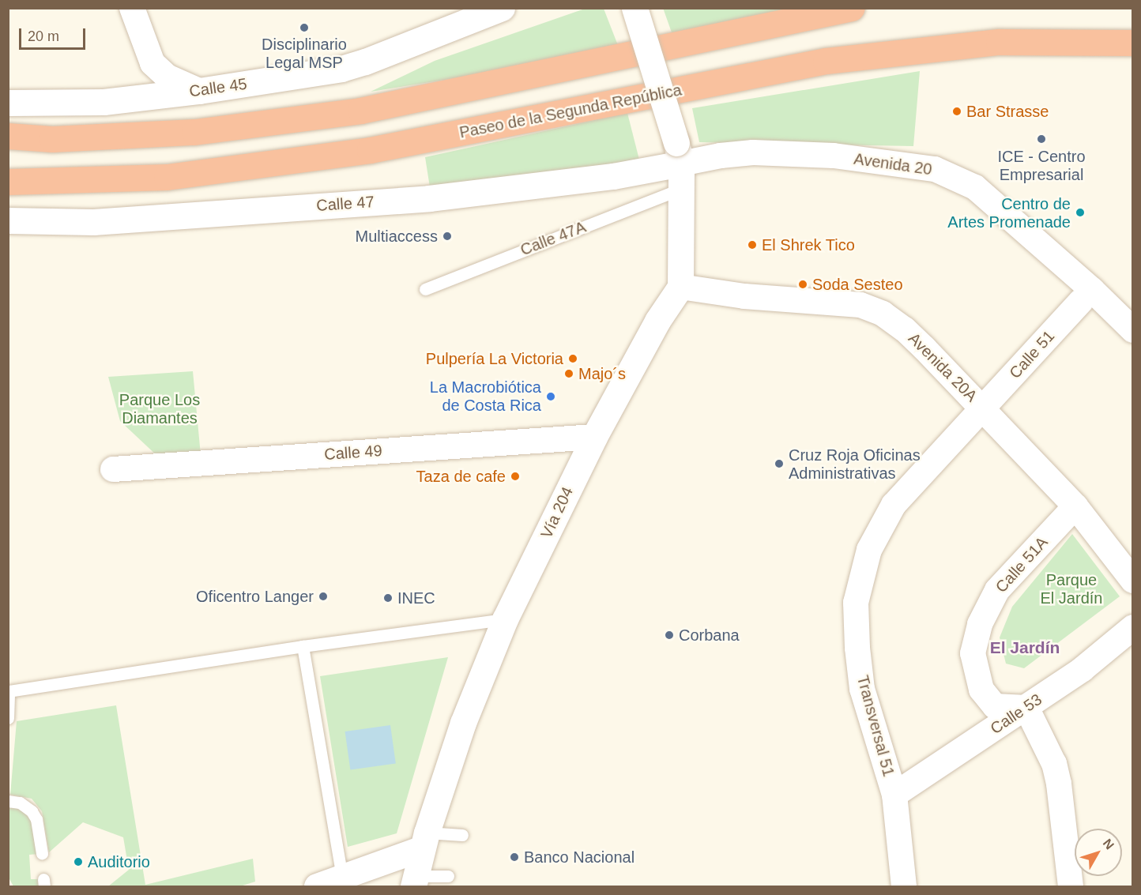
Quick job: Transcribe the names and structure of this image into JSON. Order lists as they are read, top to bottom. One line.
{"streets":{"highway":["Paseo de la Segunda República"],"main road":["Calle 45","Calle 47","Vía 204"],"street":["Avenida 20","Calle 51","Avenida 20A","Calle 49","Calle 51A","Calle 53","Transversal 51"],"lane":["Calle 47A"]},"crossings":[["Avenida 20","Calle 47"],["Avenida 20","Calle 47A"],["Calle 47","Calle 47A"],["Calle 51","Avenida 20A"],["Calle 51","Transversal 51"],["Avenida 20A","Vía 204"],["Avenida 20A","Calle 51A"],["Avenida 20A","Transversal 51"],["Calle 49","Vía 204"],["Calle 51A","Calle 53"],["Calle 53","Transversal 51"]],"districts":["El Jardín"],"parks":["Parque Los Diamantes","Parque El Jardín"],"places":["Disciplinario Legal MSP","Bar Strasse","ICE - Centro Empresarial","Centro de Artes Promenade","Multiaccess","El Shrek Tico","Soda Sesteo","Pulpería La Victoria","Majo´s","La Macrobiótica de Costa Rica","Cruz Roja Oficinas Administrativas","Taza de cafe","Oficentro Langer","INEC","Corbana","Banco Nacional","Auditorio"],"scale_bar":"20 m","north":"top right"}
